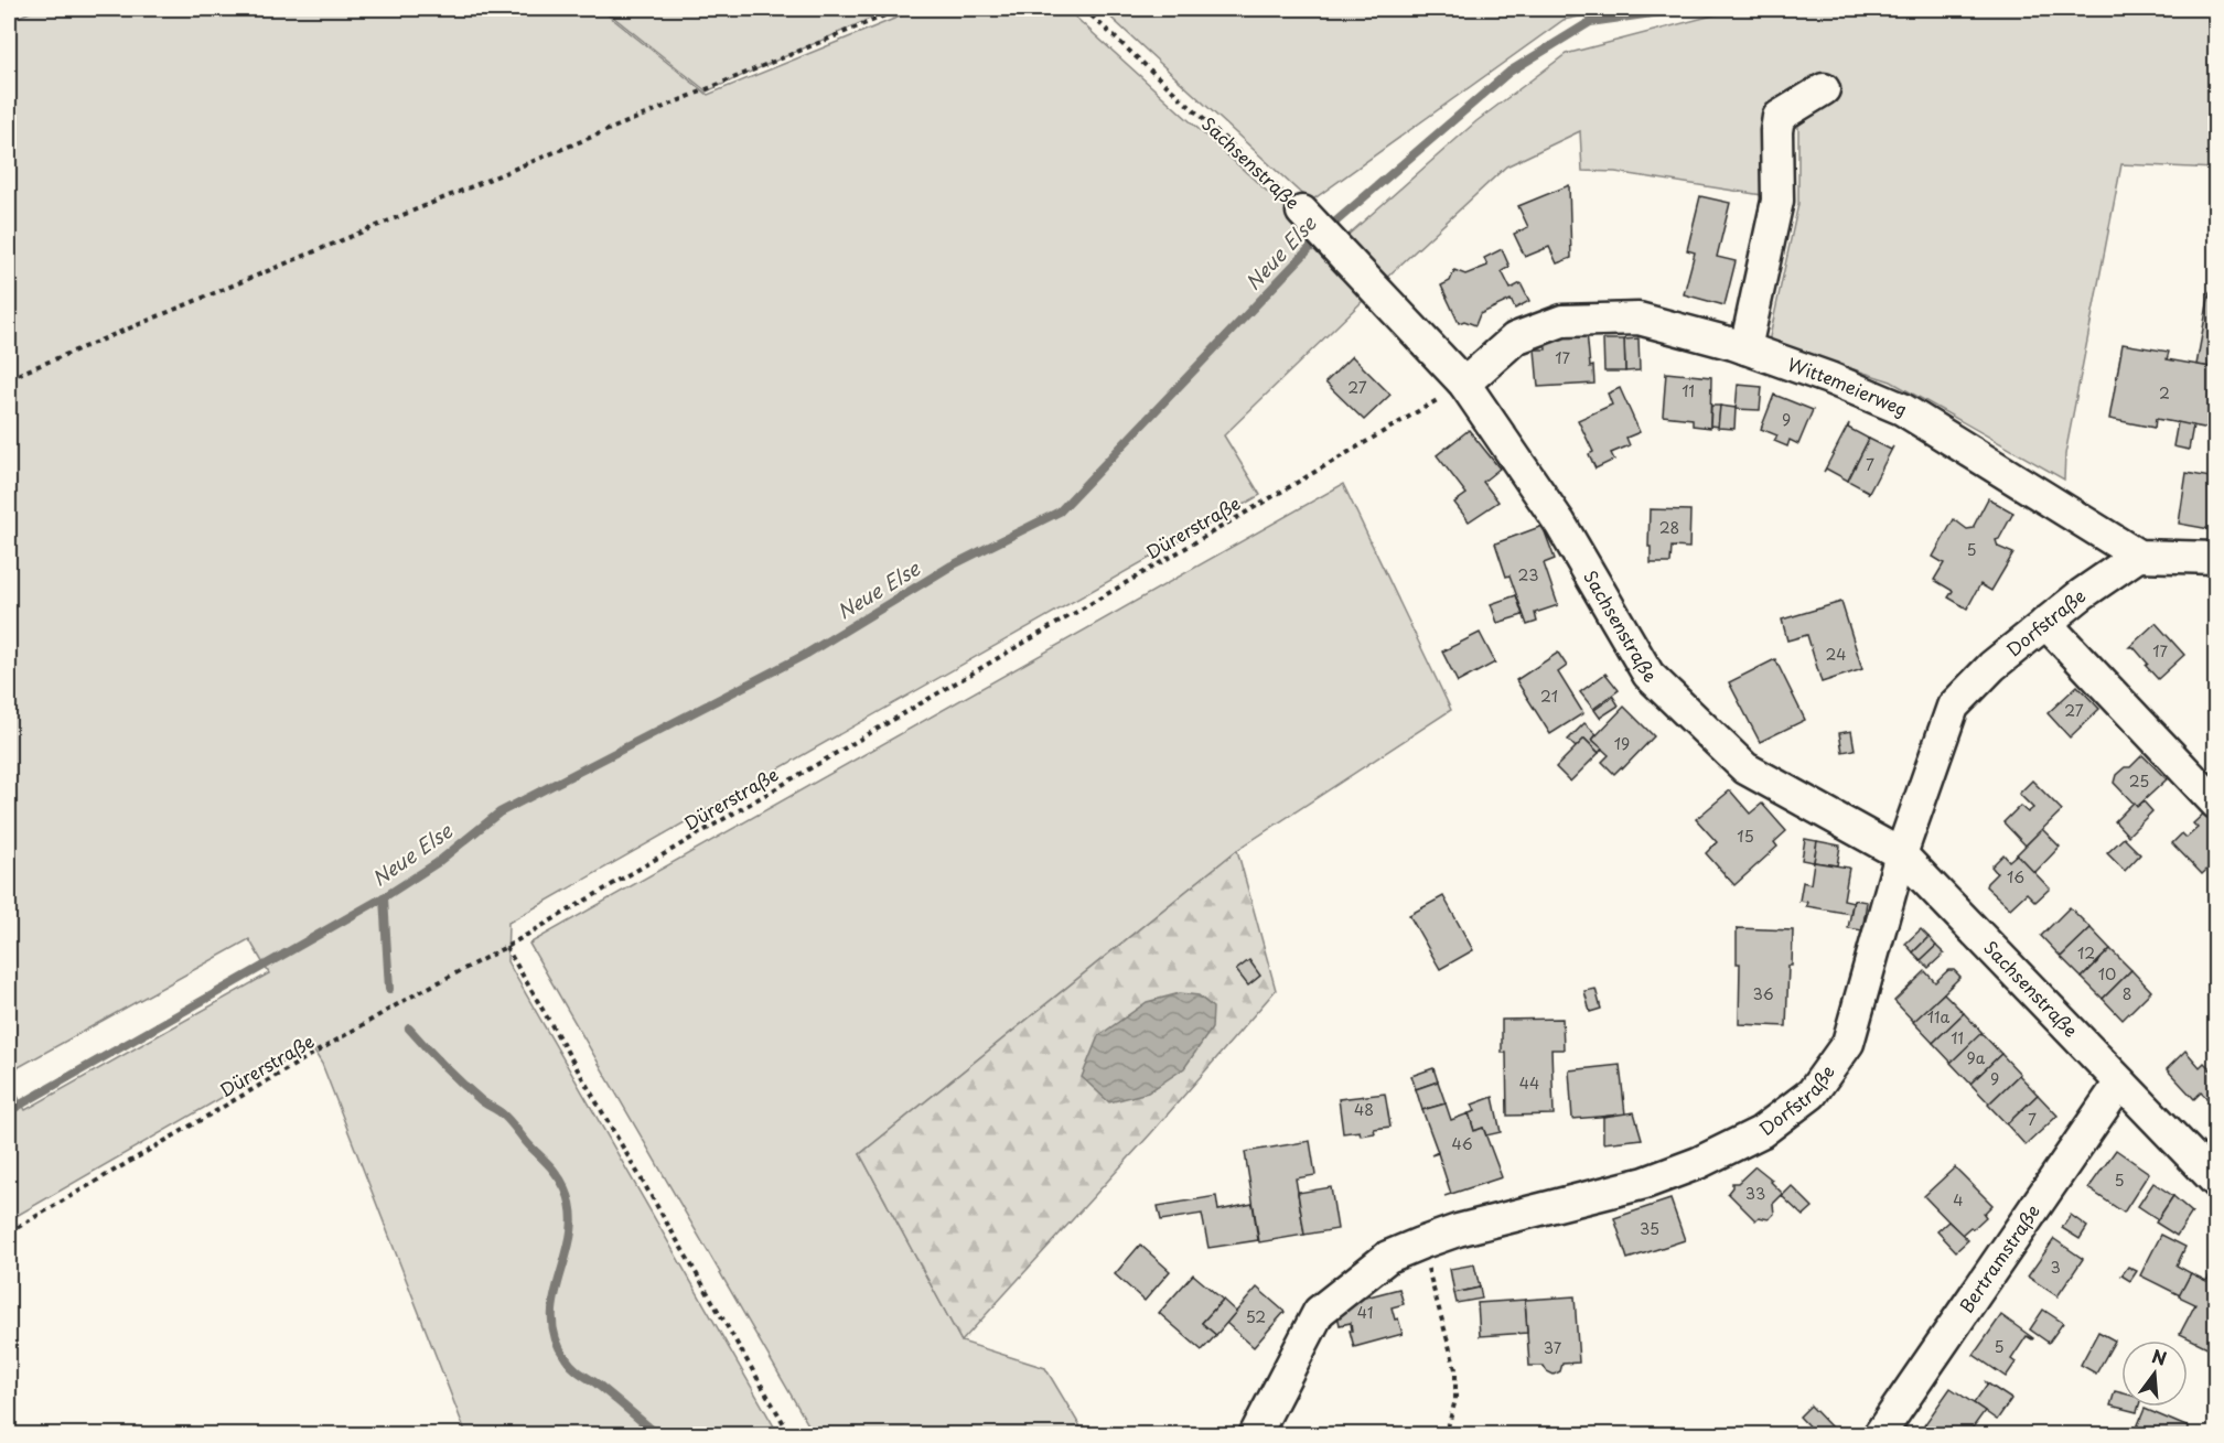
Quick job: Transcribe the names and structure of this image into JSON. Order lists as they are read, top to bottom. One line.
{"streets":{"street":["Sachsenstraße","Wittemeierweg","Dorfstraße","Bertramstraße"],"path":["Dürerstraße"]},"crossings":[["Sachsenstraße","Wittemeierweg"],["Sachsenstraße","Dürerstraße"],["Sachsenstraße","Dorfstraße"],["Sachsenstraße","Bertramstraße"],["Wittemeierweg","Dürerstraße"],["Wittemeierweg","Dorfstraße"]],"water":["Neue Else"],"house_numbers":["17","27","11","2","9","7","28","5","23","17","24","21","27","19","25","15","16","12","10","36","8","11a","11","9a","9","44","48","7","46","5","33","4","35","3","41","52","5","37"],"north":"top"}
